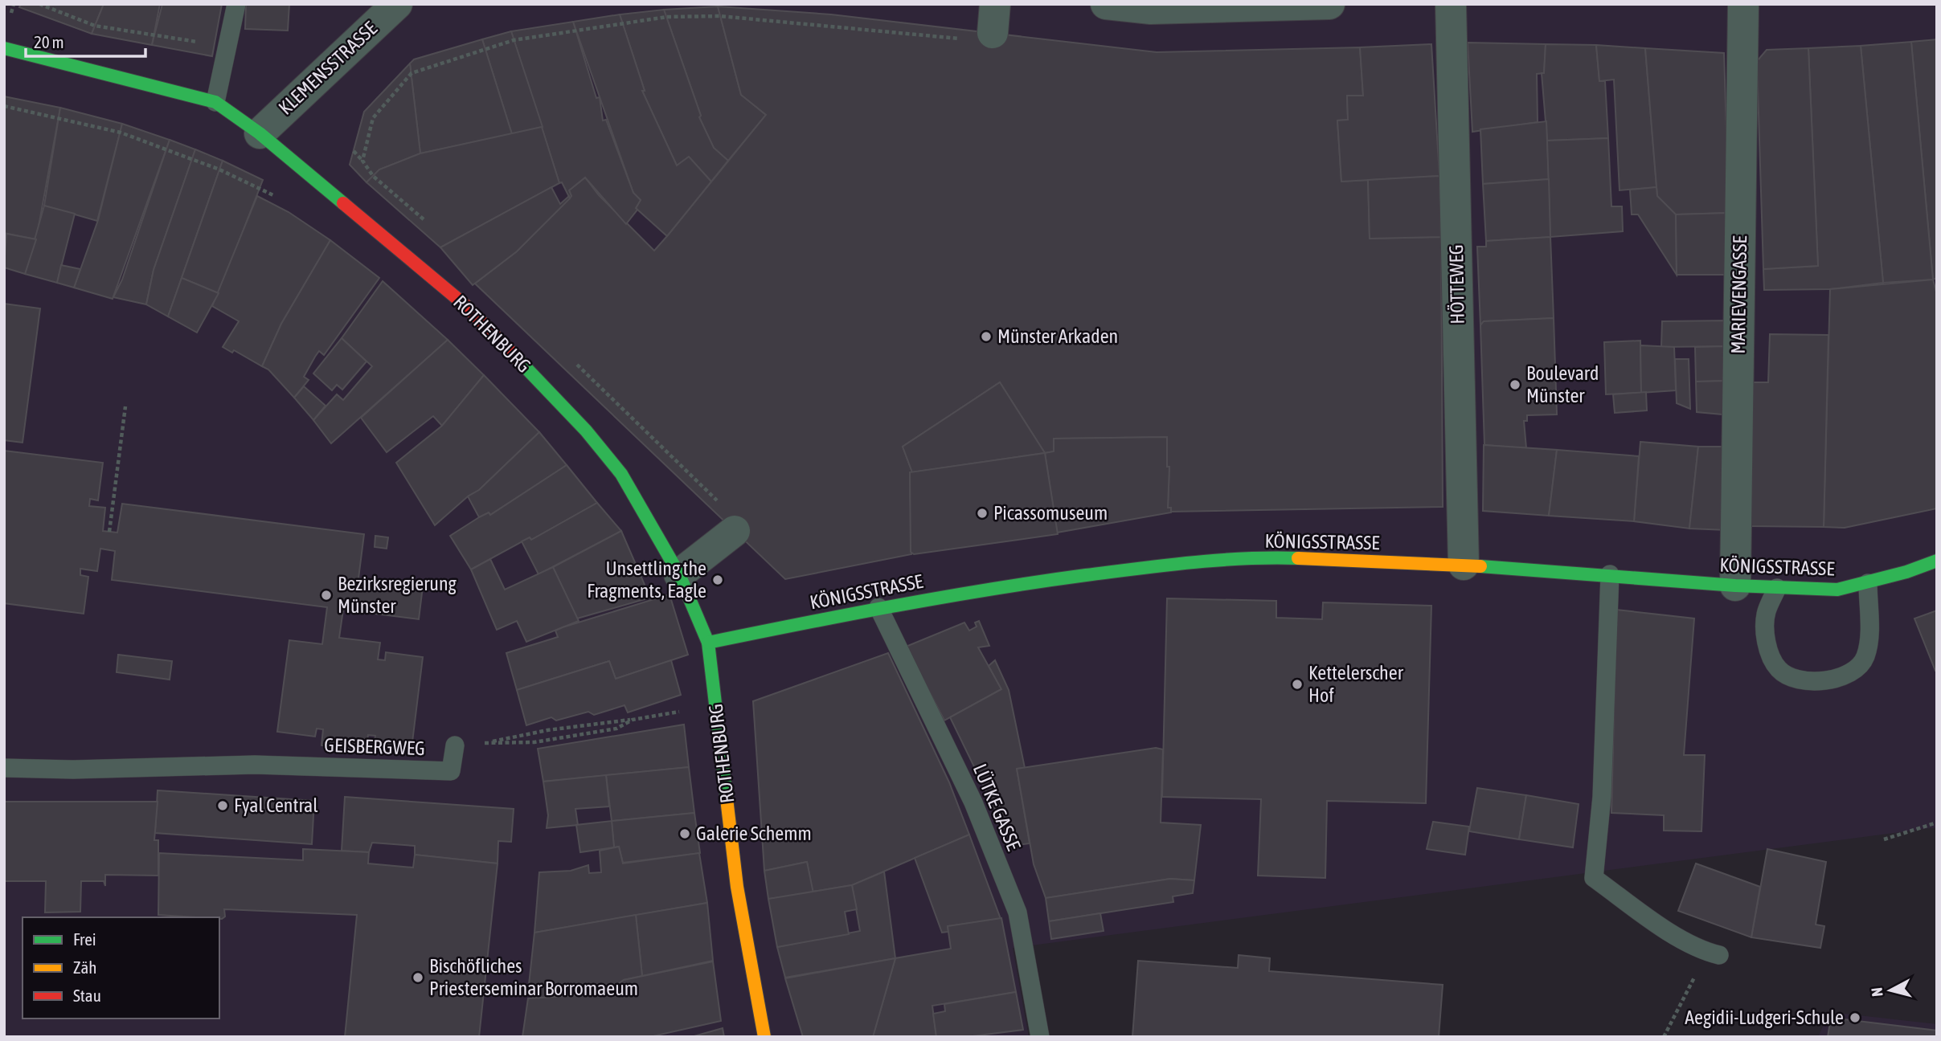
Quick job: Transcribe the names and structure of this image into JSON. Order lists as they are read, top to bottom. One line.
{"streets":{"street":["KLEMENSSTRASSE","HÖTTEWEG","MARIEVENGASSE","ROTHENBURG","KÖNIGSSTRASSE"],"lane":["GEISBERGWEG","LÜTKE GASSE"]},"crossings":[["KLEMENSSTRASSE","ROTHENBURG"],["HÖTTEWEG","KÖNIGSSTRASSE"],["MARIEVENGASSE","KÖNIGSSTRASSE"],["ROTHENBURG","KÖNIGSSTRASSE"],["ROTHENBURG","GEISBERGWEG"],["KÖNIGSSTRASSE","LÜTKE GASSE"]],"places":["Münster Arkaden","Boulevard Münster","Picassomuseum","Unsettling the Fragments, Eagle","Bezirksregierung Münster","Kettelerscher Hof","Fyal Central","Galerie Schemm","Bischöfliches Priesterseminar Borromaeum","Aegidii-Ludgeri-Schule"],"legend":["Frei","Zäh","Stau"],"scale_bar":"20 m","north":"left"}
